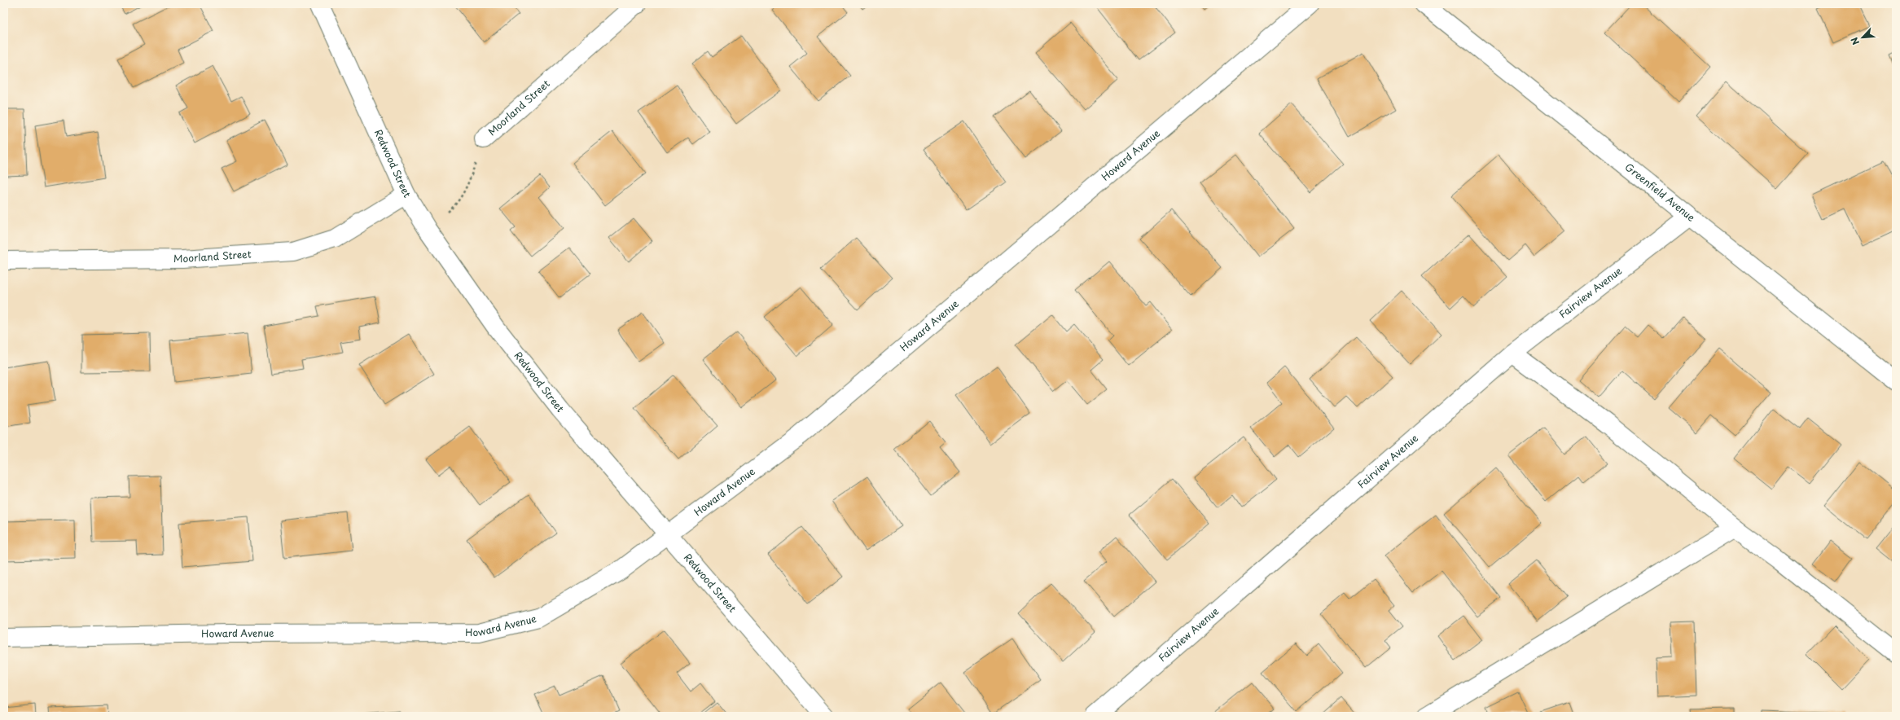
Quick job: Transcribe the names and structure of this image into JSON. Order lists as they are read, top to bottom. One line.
{"streets":{"street":["Moorland Street","Howard Avenue","Redwood Street","Greenfield Avenue","Fairview Avenue"]},"crossings":[["Moorland Street","Redwood Street"],["Howard Avenue","Redwood Street"],["Greenfield Avenue","Fairview Avenue"]],"north":"bottom left"}
